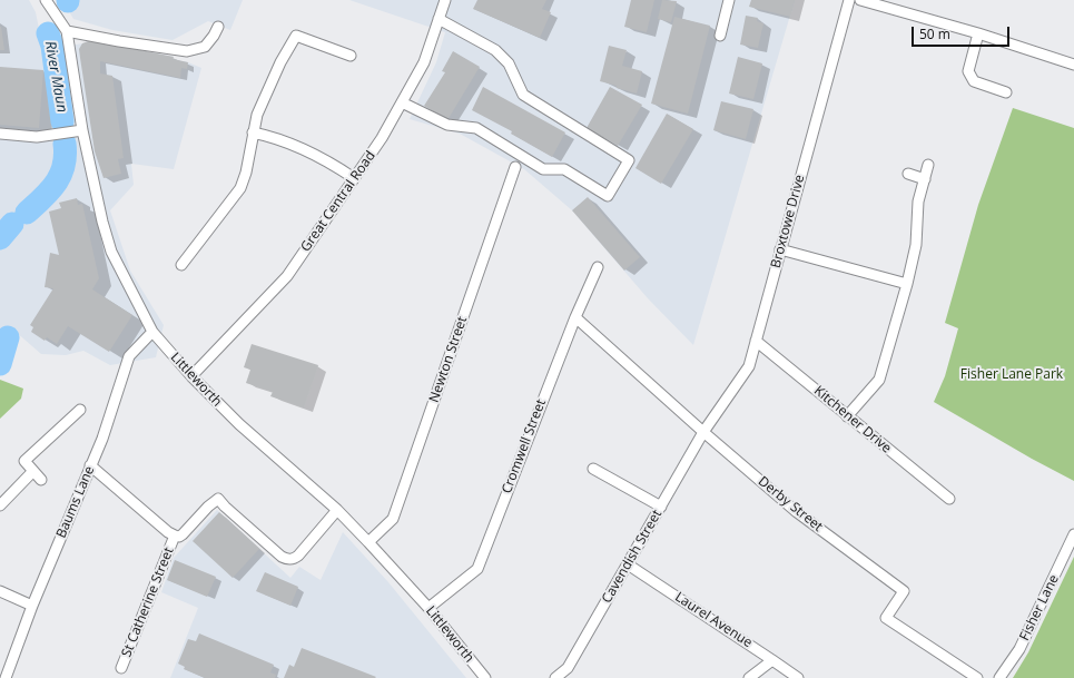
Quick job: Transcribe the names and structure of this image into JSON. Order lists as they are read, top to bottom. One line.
{"streets":{"street":["Great Central Road","Broxtowe Drive","Newton Street","Littleworth","Kitchener Drive","Cromwell Street","Baums Lane","Derby Street","Cavendish Street","St Catherine Street","Fisher Lane","Laurel Avenue"]},"crossings":[["Great Central Road","Littleworth"],["Broxtowe Drive","Kitchener Drive"],["Broxtowe Drive","Derby Street"],["Broxtowe Drive","Cavendish Street"],["Newton Street","Littleworth"],["Littleworth","Cromwell Street"],["Littleworth","Baums Lane"],["Cromwell Street","Derby Street"],["Derby Street","Cavendish Street"],["Cavendish Street","Laurel Avenue"]],"water":["River Maun"],"parks":["Fisher Lane Park"],"scale_bar":"50 m"}
